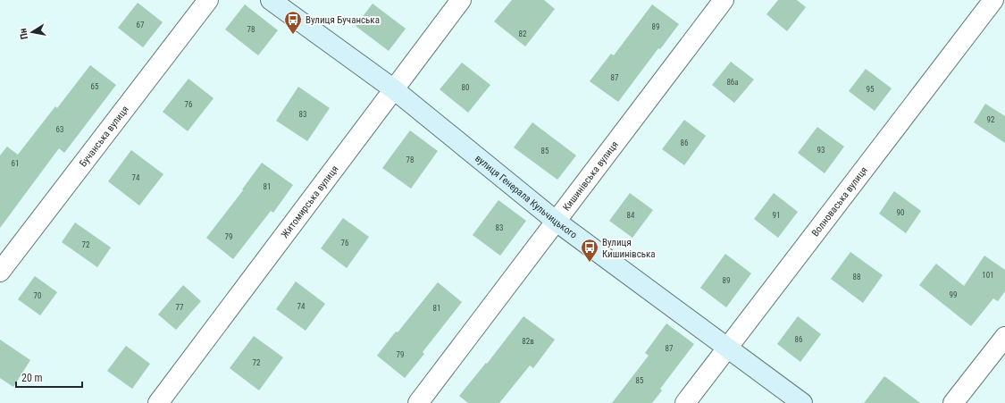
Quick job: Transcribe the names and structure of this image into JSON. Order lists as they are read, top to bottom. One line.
{"streets":{"street":["Бучанська вулиця","Кишинівська вулиця","вулиця Генерала Кульчицького","Житомирська вулиця","Волноваська вулиця"]},"crossings":[["Кишинівська вулиця","вулиця Генерала Кульчицького"],["вулиця Генерала Кульчицького","Житомирська вулиця"],["вулиця Генерала Кульчицького","Волноваська вулиця"]],"places":{"bus stop":["Вулиця Бучанська","Вулиця Кишинівська"]},"house_numbers":["67","89","78","82","87","86а","65","80","95","76","83","92","63","86","93","85","78","61","74","81","90","84","91","83","79","76","72","101","88","89","99","70","74","77","81","86","82в","87","79","72","85"],"scale_bar":"20 m","north":"left"}
